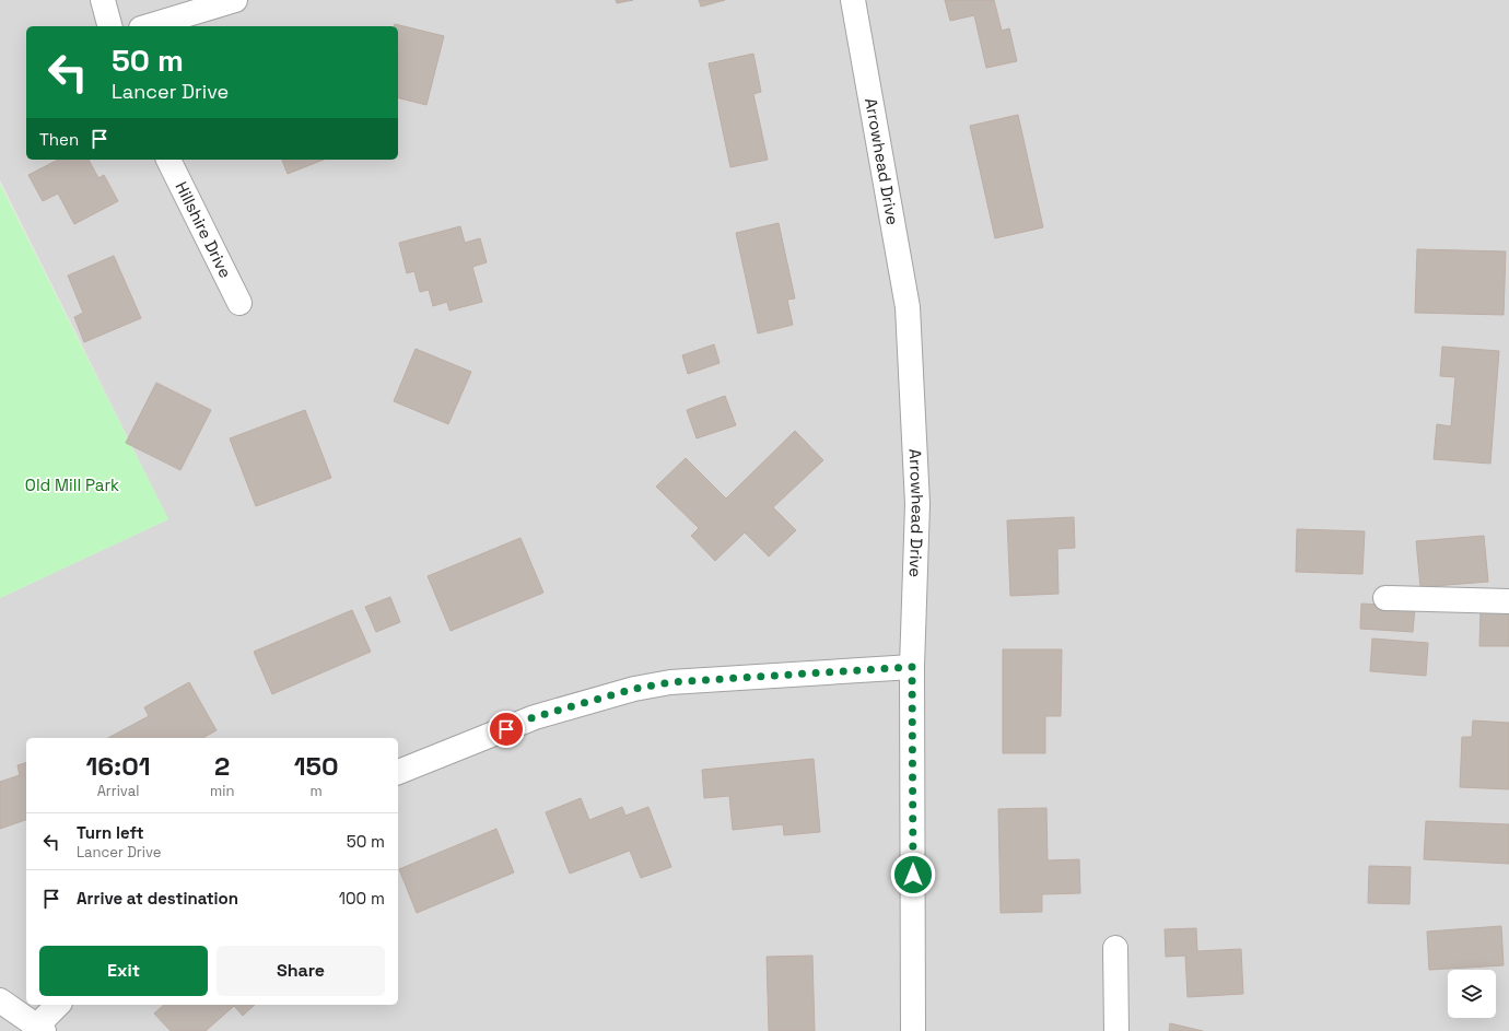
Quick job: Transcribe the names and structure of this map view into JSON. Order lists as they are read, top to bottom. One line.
{"streets":{"street":["Arrowhead Drive","Hillshire Drive"]},"parks":["Old Mill Park"],"page":{"turn":["50 m","Lancer Drive"],"then":"Then","eta":["16:01","Arrival","2","min","150","m"],"list":[{"name":"Turn left","note":"Lancer Drive","value":"50 m"},{"name":"Arrive at destination","value":"100 m"}],"buttons":["Exit","Share"]}}
